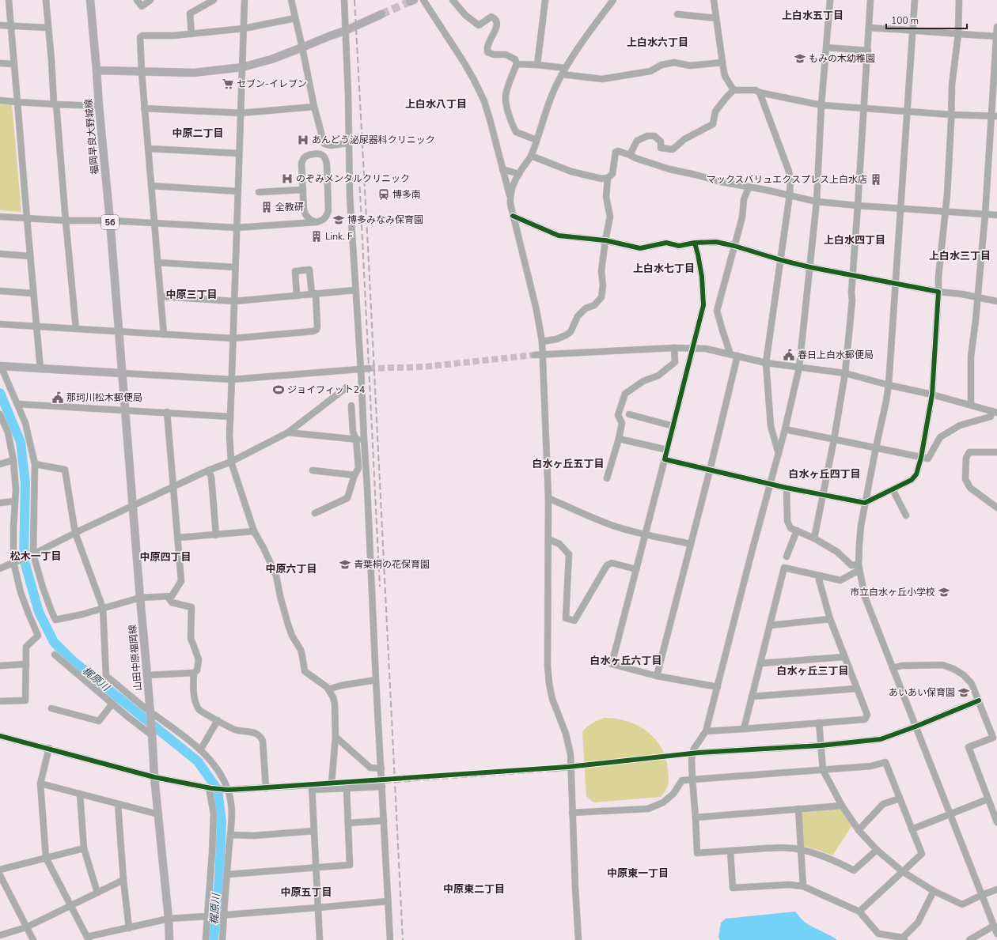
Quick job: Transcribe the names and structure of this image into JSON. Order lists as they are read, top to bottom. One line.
{"streets":{"main road":["福岡早良大野城線","56","山田中原福岡線"]},"crossings":[["福岡早良大野城線","山田中原福岡線"]],"districts":["上白水五丁目","上白水六丁目","上白水八丁目","中原二丁目","上白水四丁目","上白水三丁目","上白水七丁目","中原三丁目","白水ヶ丘五丁目","白水ヶ丘四丁目","松木一丁目","中原四丁目","中原六丁目","白水ヶ丘六丁目","白水ヶ丘三丁目","中原東一丁目","中原東二丁目","中原五丁目"],"water":["梶原川"],"places":{"school or university":["もみの木幼稚園","博多みなみ保育園","青葉桐の花保育園","市立白水ヶ丘小学校","あいあい保育園"],"supermarket":["セブン-イレブン"],"hospital":["あんどう泌尿器科クリニック","のぞみメンタルクリニック"],"building":["マックスバリュエクスプレス上白水店","全教研","Link. F"],"station":["博多南"],"public building":["春日上白水郵便局","那珂川松木郵便局"],"sports":["ジョイフィット24"]},"scale_bar":"100 m"}
